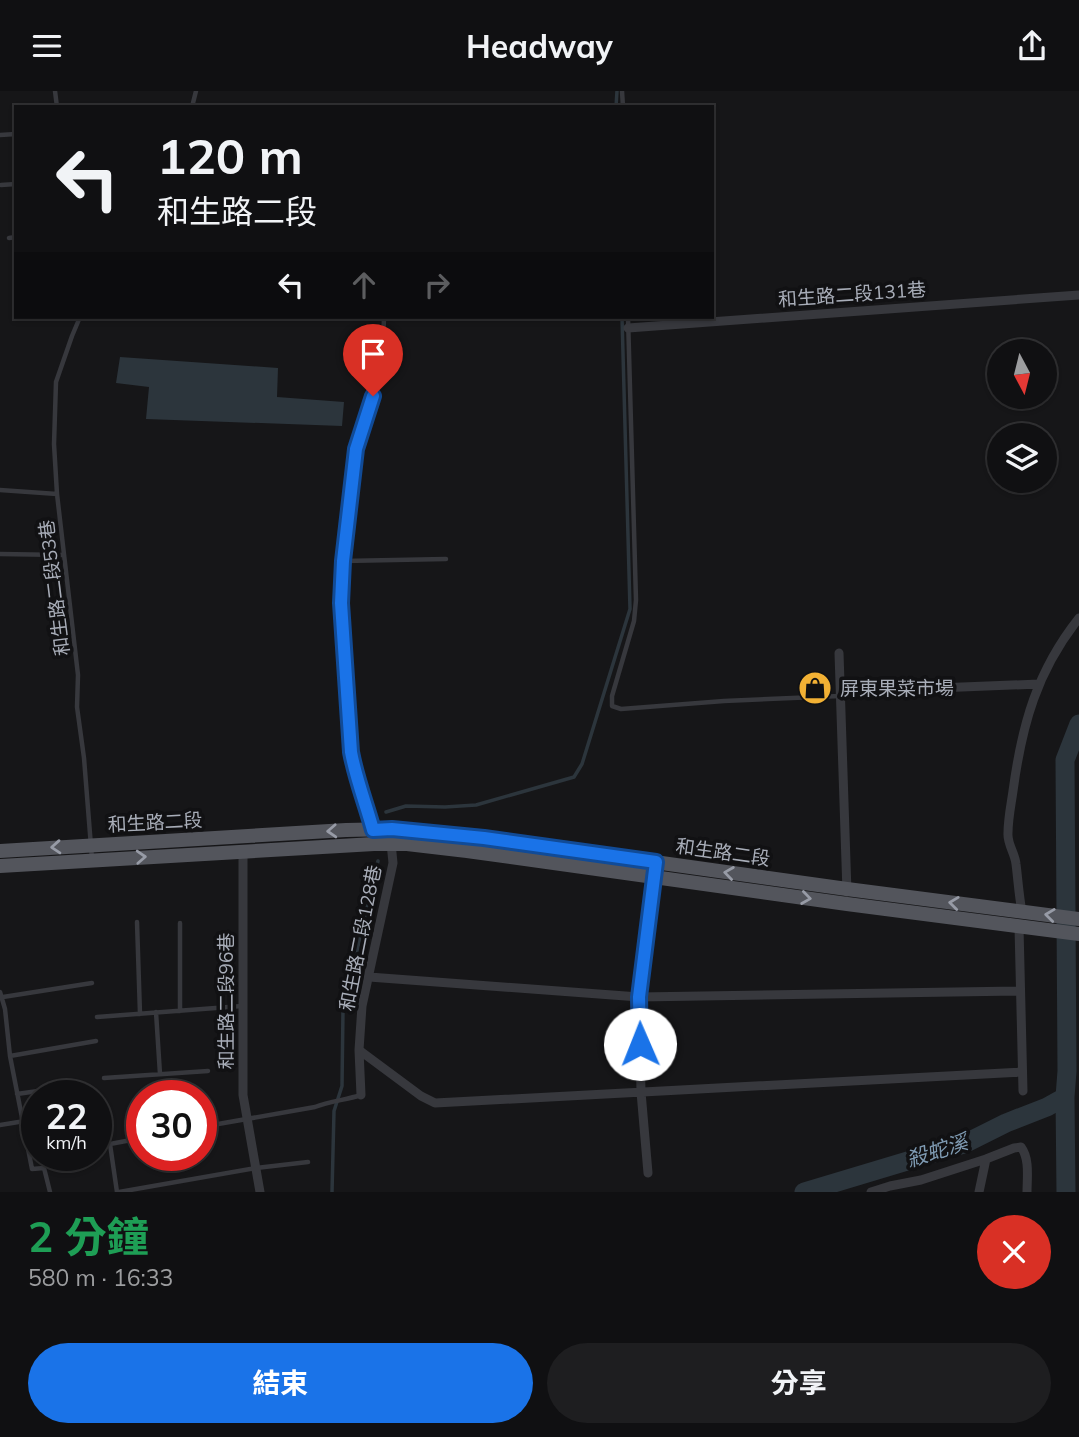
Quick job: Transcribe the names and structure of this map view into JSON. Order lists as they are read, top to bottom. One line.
{"streets":{"main road":["和生路二段"],"street":["和生路二段131巷","和生路二段128巷","和生路二段96巷"],"lane":["和生路二段53巷"]},"crossings":[["和生路二段53巷","和生路二段"],["和生路二段","和生路二段128巷"],["和生路二段","和生路二段96巷"]],"water":["殺蛇溪"],"places":{"shop":["屏東果菜市場"]},"north":"bottom","page":{"header":"Headway","turn":["120 m","和生路二段"],"speed":"22 km/h","limit":"30","heading":["2 分鐘","580 m · 16:33"],"buttons":["結束","分享"]}}
